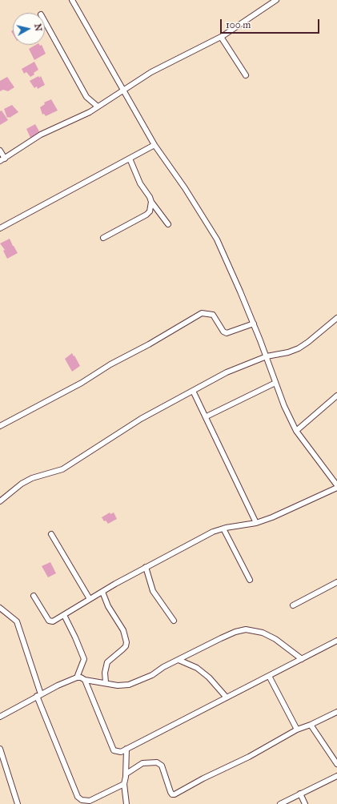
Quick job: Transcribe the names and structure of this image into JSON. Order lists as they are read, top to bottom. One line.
{"scale_bar":"100 m","north":"right"}
